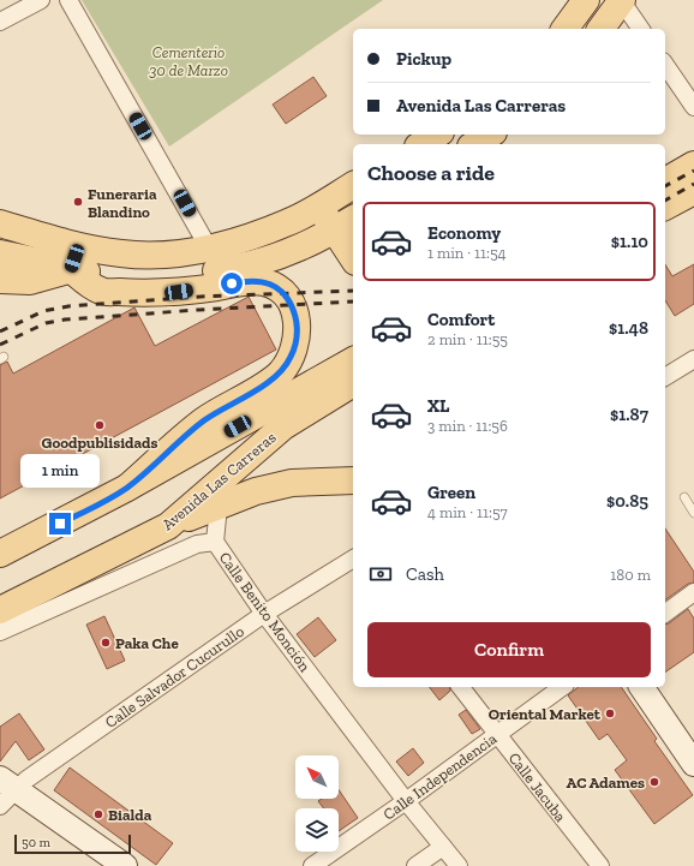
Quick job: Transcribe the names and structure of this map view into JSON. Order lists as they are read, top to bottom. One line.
{"streets":{"main road":["Avenida Las Carreras"],"street":["Calle Benito Monción","Calle Salvador Cucurullo","Calle Independencia","Calle Jacuba"]},"crossings":[["Calle Benito Monción","Calle Salvador Cucurullo"],["Calle Benito Monción","Calle Independencia"],["Calle Independencia","Calle Jacuba"]],"parks":["Cementerio 30 de Marzo"],"places":["Funeraria Blandino","Goodpublisidads","Paka Che","Oriental Market","AC Adames","Bialda"],"scale_bar":"50 m","north":"top left","page":{"banner":["Pickup","Avenida Las Carreras"],"heading":"Choose a ride","list":[{"name":"Economy","note":"1 min · 11:54","value":"$1.10"},{"name":"Comfort","note":"2 min · 11:55","value":"$1.48"},{"name":"XL","note":"3 min · 11:56","value":"$1.87"},{"name":"Green","note":"4 min · 11:57","value":"$0.85"}],"bubble":"1 min","pay":["Cash","180 m"],"buttons":"Confirm","scale":"50 m"}}
